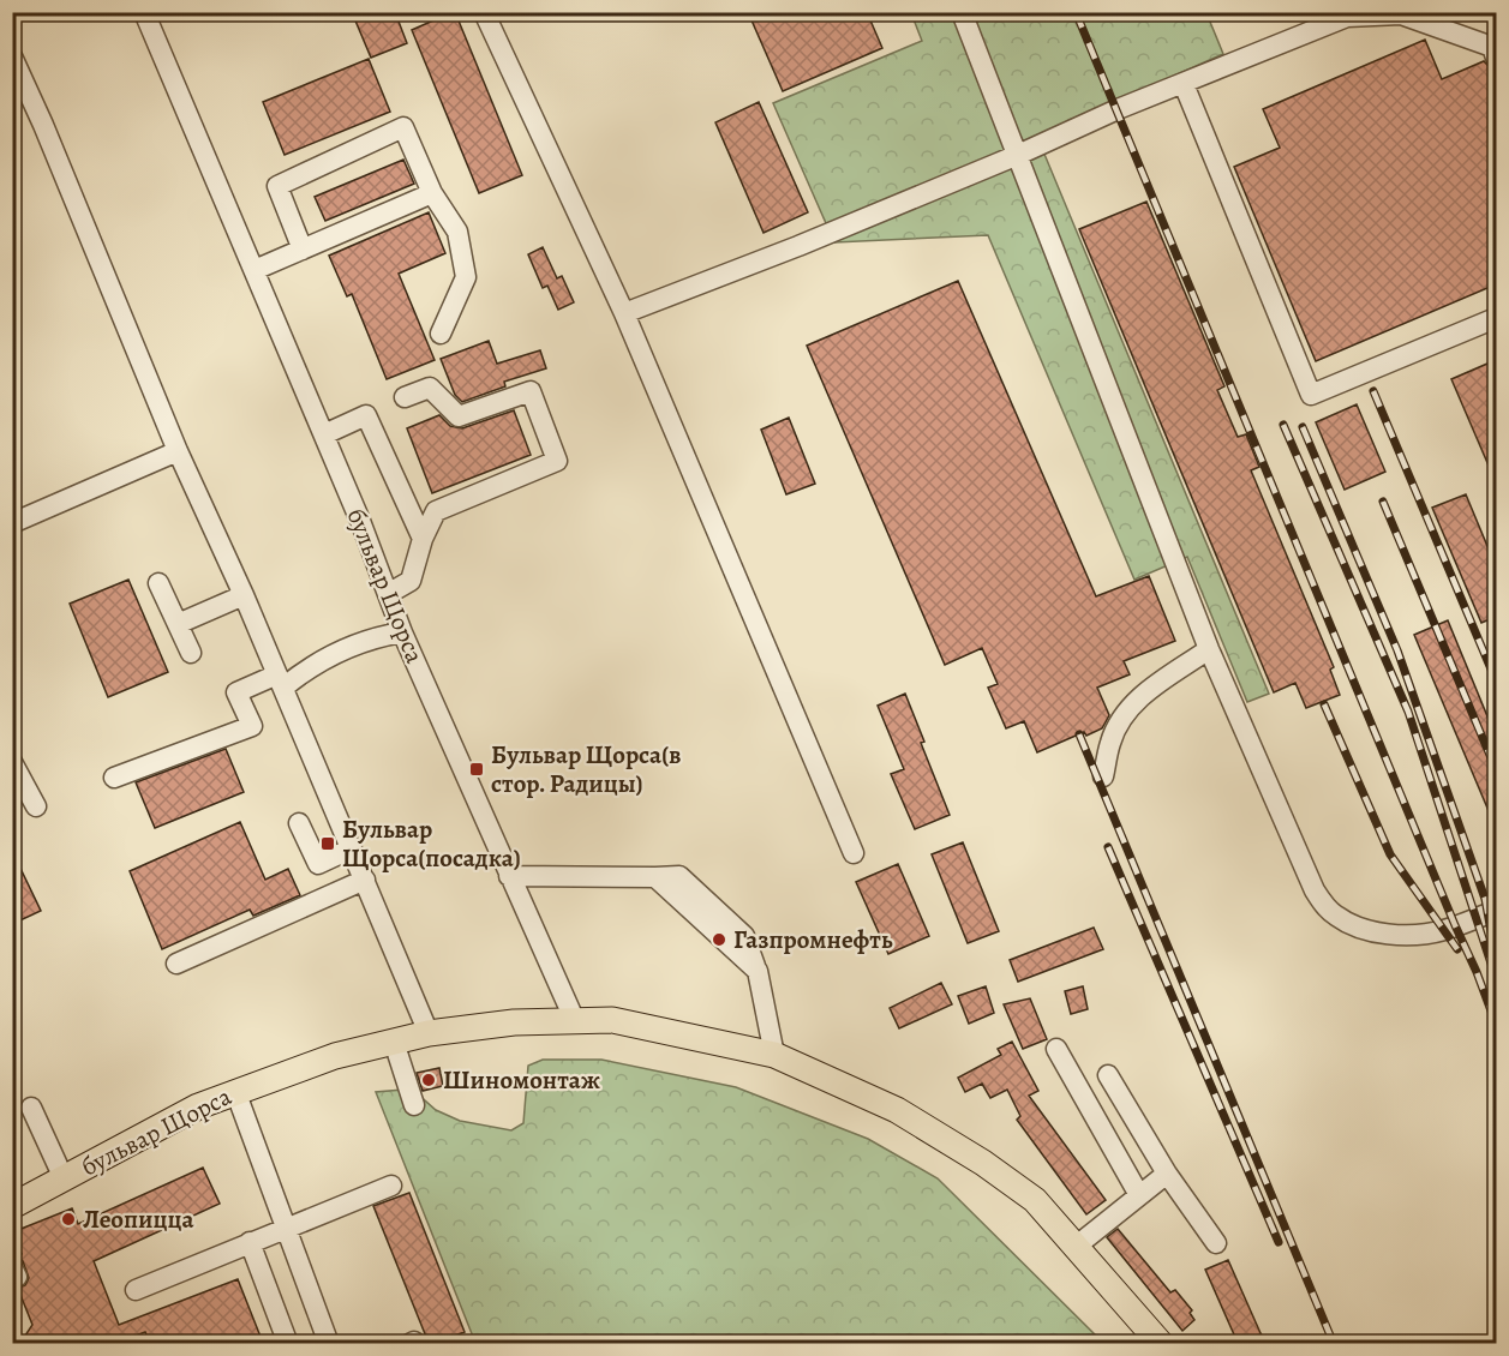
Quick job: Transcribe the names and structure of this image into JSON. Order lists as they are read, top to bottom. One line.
{"streets":{"main road":["бульвар Щорса"]},"places":{"transit":["Бульвар Щорса(в стор. Радицы)","Бульвар Щорса(посадка)"],"other":["Газпромнефть","Шиномонтаж","Леопицца"]}}
